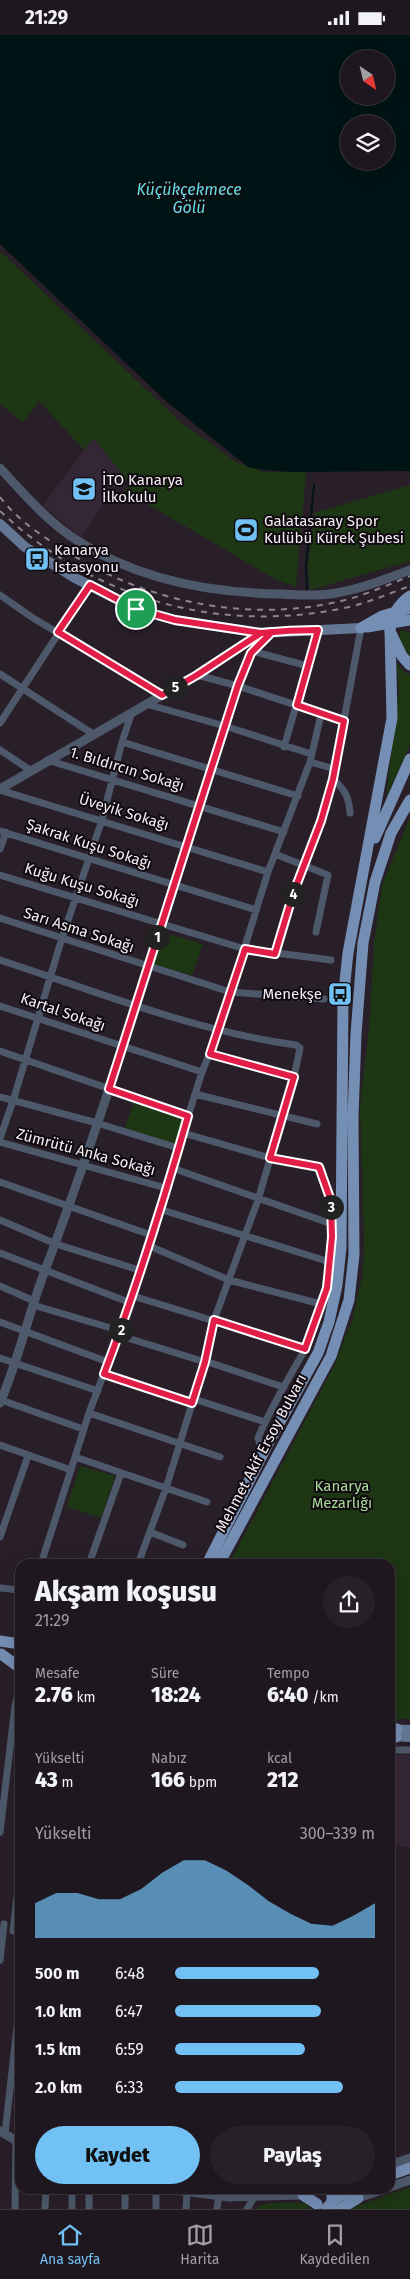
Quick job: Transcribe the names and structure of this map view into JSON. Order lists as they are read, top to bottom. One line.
{"streets":{"main road":["Mehmet Akif Ersoy Bulvarı"],"street":["1. Bıldırcın Sokağı","Üveyik Sokağı","Şakrak Kuşu Sokağı","Kuğu Kuşu Sokağı","Sarı Asma Sokağı","Kartal Sokağı","Zümrütü Anka Sokağı"]},"water":["Küçükçekmece Gölü"],"parks":["Kanarya Mezarlığı"],"places":{"school or university":["İTO Kanarya İlkokulu"],"sports":["Galatasaray Spor Kulübü Kürek Şubesi"],"bus stop":["Kanarya Istasyonu","Menekşe"]},"north":"bottom right","page":{"status":"21:29","pins":["5","4","1","3","2"],"heading":["Akşam koşusu","21:29"],"stats":[["Mesafe","2.76 km"],["Süre","18:24"],["Tempo","6:40 /km"],["Yükselti","43 m"],["Nabız","166 bpm"],["kcal","212"]],"chart":["Yükselti","300–339 m"],"list":[{"name":"500 m","note":"6:48"},{"name":"1.0 km","note":"6:47"},{"name":"1.5 km","note":"6:59"},{"name":"2.0 km","note":"6:33"}],"buttons":["Kaydet","Paylaş"],"tabs":["Ana sayfa","Harita","Kaydedilen"]}}
